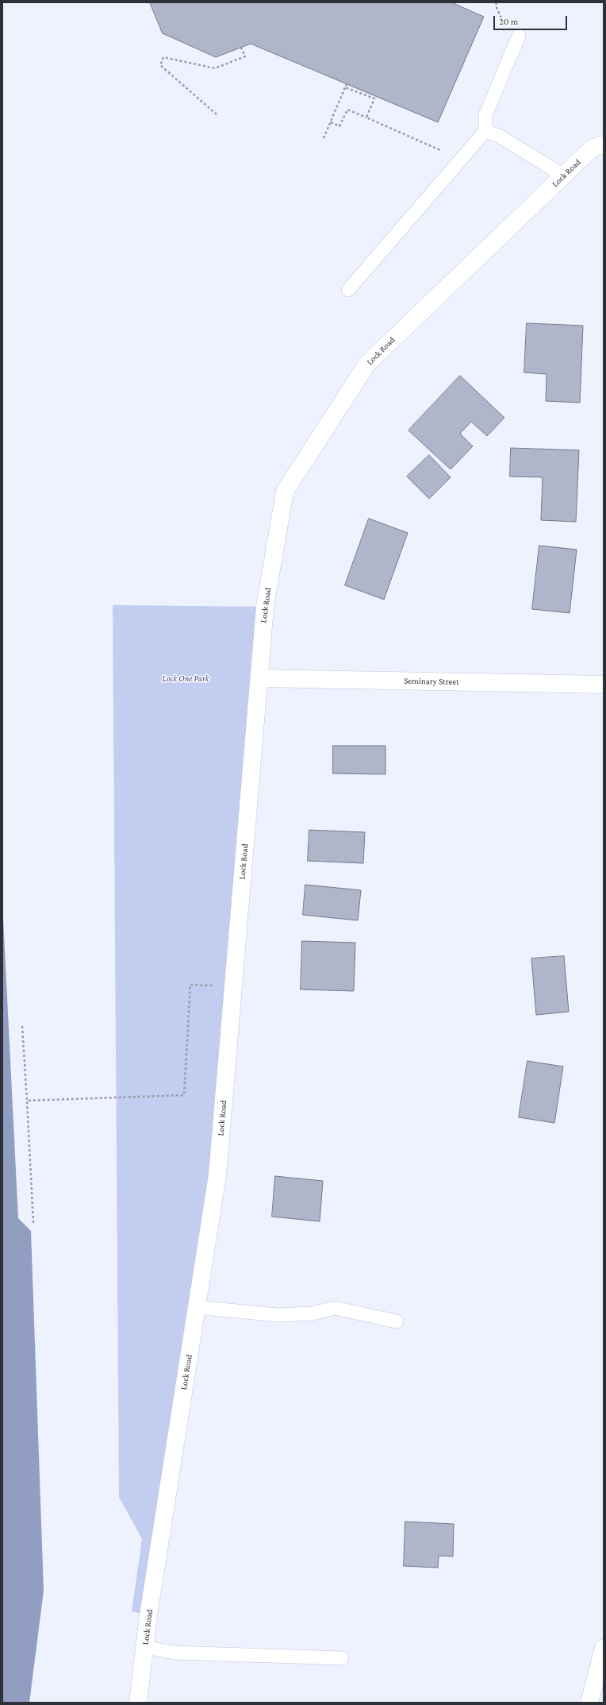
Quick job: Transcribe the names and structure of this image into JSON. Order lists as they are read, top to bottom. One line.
{"streets":{"street":["Lock Road","Seminary Street"]},"crossings":[["Lock Road","Seminary Street"]],"parks":["Lock One Park"],"scale_bar":"20 m"}
